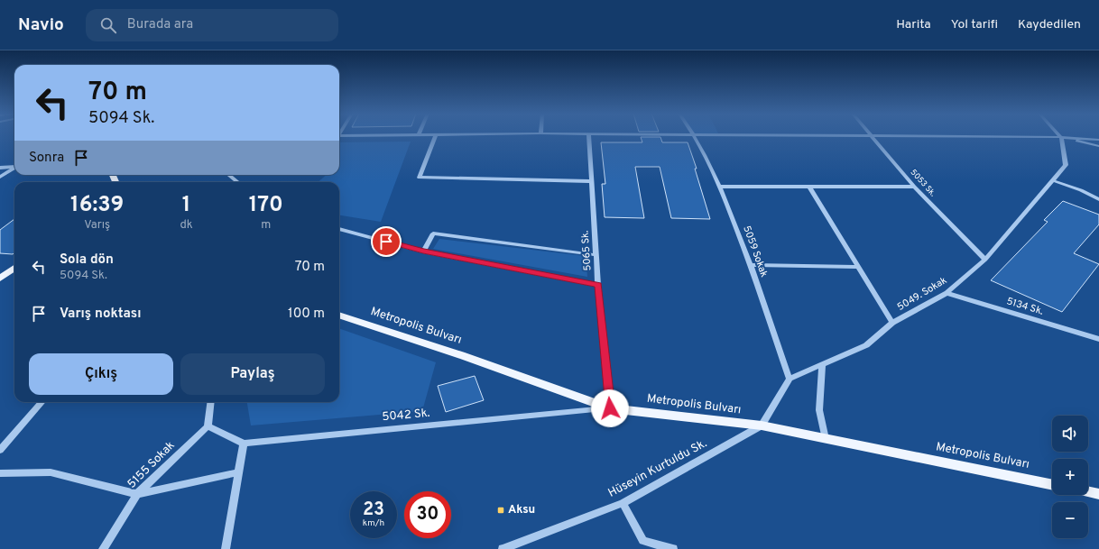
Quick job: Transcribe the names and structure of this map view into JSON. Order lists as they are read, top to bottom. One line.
{"streets":{"main road":["Metropolis Bulvarı"],"street":["5053 Sk.","5065 Sk.","5059 Sokak","5049. Sokak","5134 Sk.","5042 Sk.","5155 Sokak","Hüseyin Kurtuldu Sk."]},"crossings":[["5053 Sk.","5049. Sokak"],["5065 Sk.","Metropolis Bulvarı"],["5065 Sk.","5042 Sk."],["5059 Sokak","5049. Sokak"],["5049. Sokak","5134 Sk."],["Metropolis Bulvarı","5042 Sk."],["Metropolis Bulvarı","Hüseyin Kurtuldu Sk."],["5042 Sk.","5155 Sokak"]],"places":{"transit":["Aksu"]},"page":{"header":"Navio","search":"Burada ara","nav":["Harita","Yol tarifi","Kaydedilen"],"turn":["70 m","5094 Sk."],"then":"Sonra","eta":["16:39","Varış","1","dk","170","m"],"list":[{"name":"Sola dön","note":"5094 Sk.","value":"70 m"},{"name":"Varış noktası","value":"100 m"}],"buttons":["Çıkış","Paylaş"],"map_buttons":["+","−"],"speed":"23 km/h","limit":"30"}}
